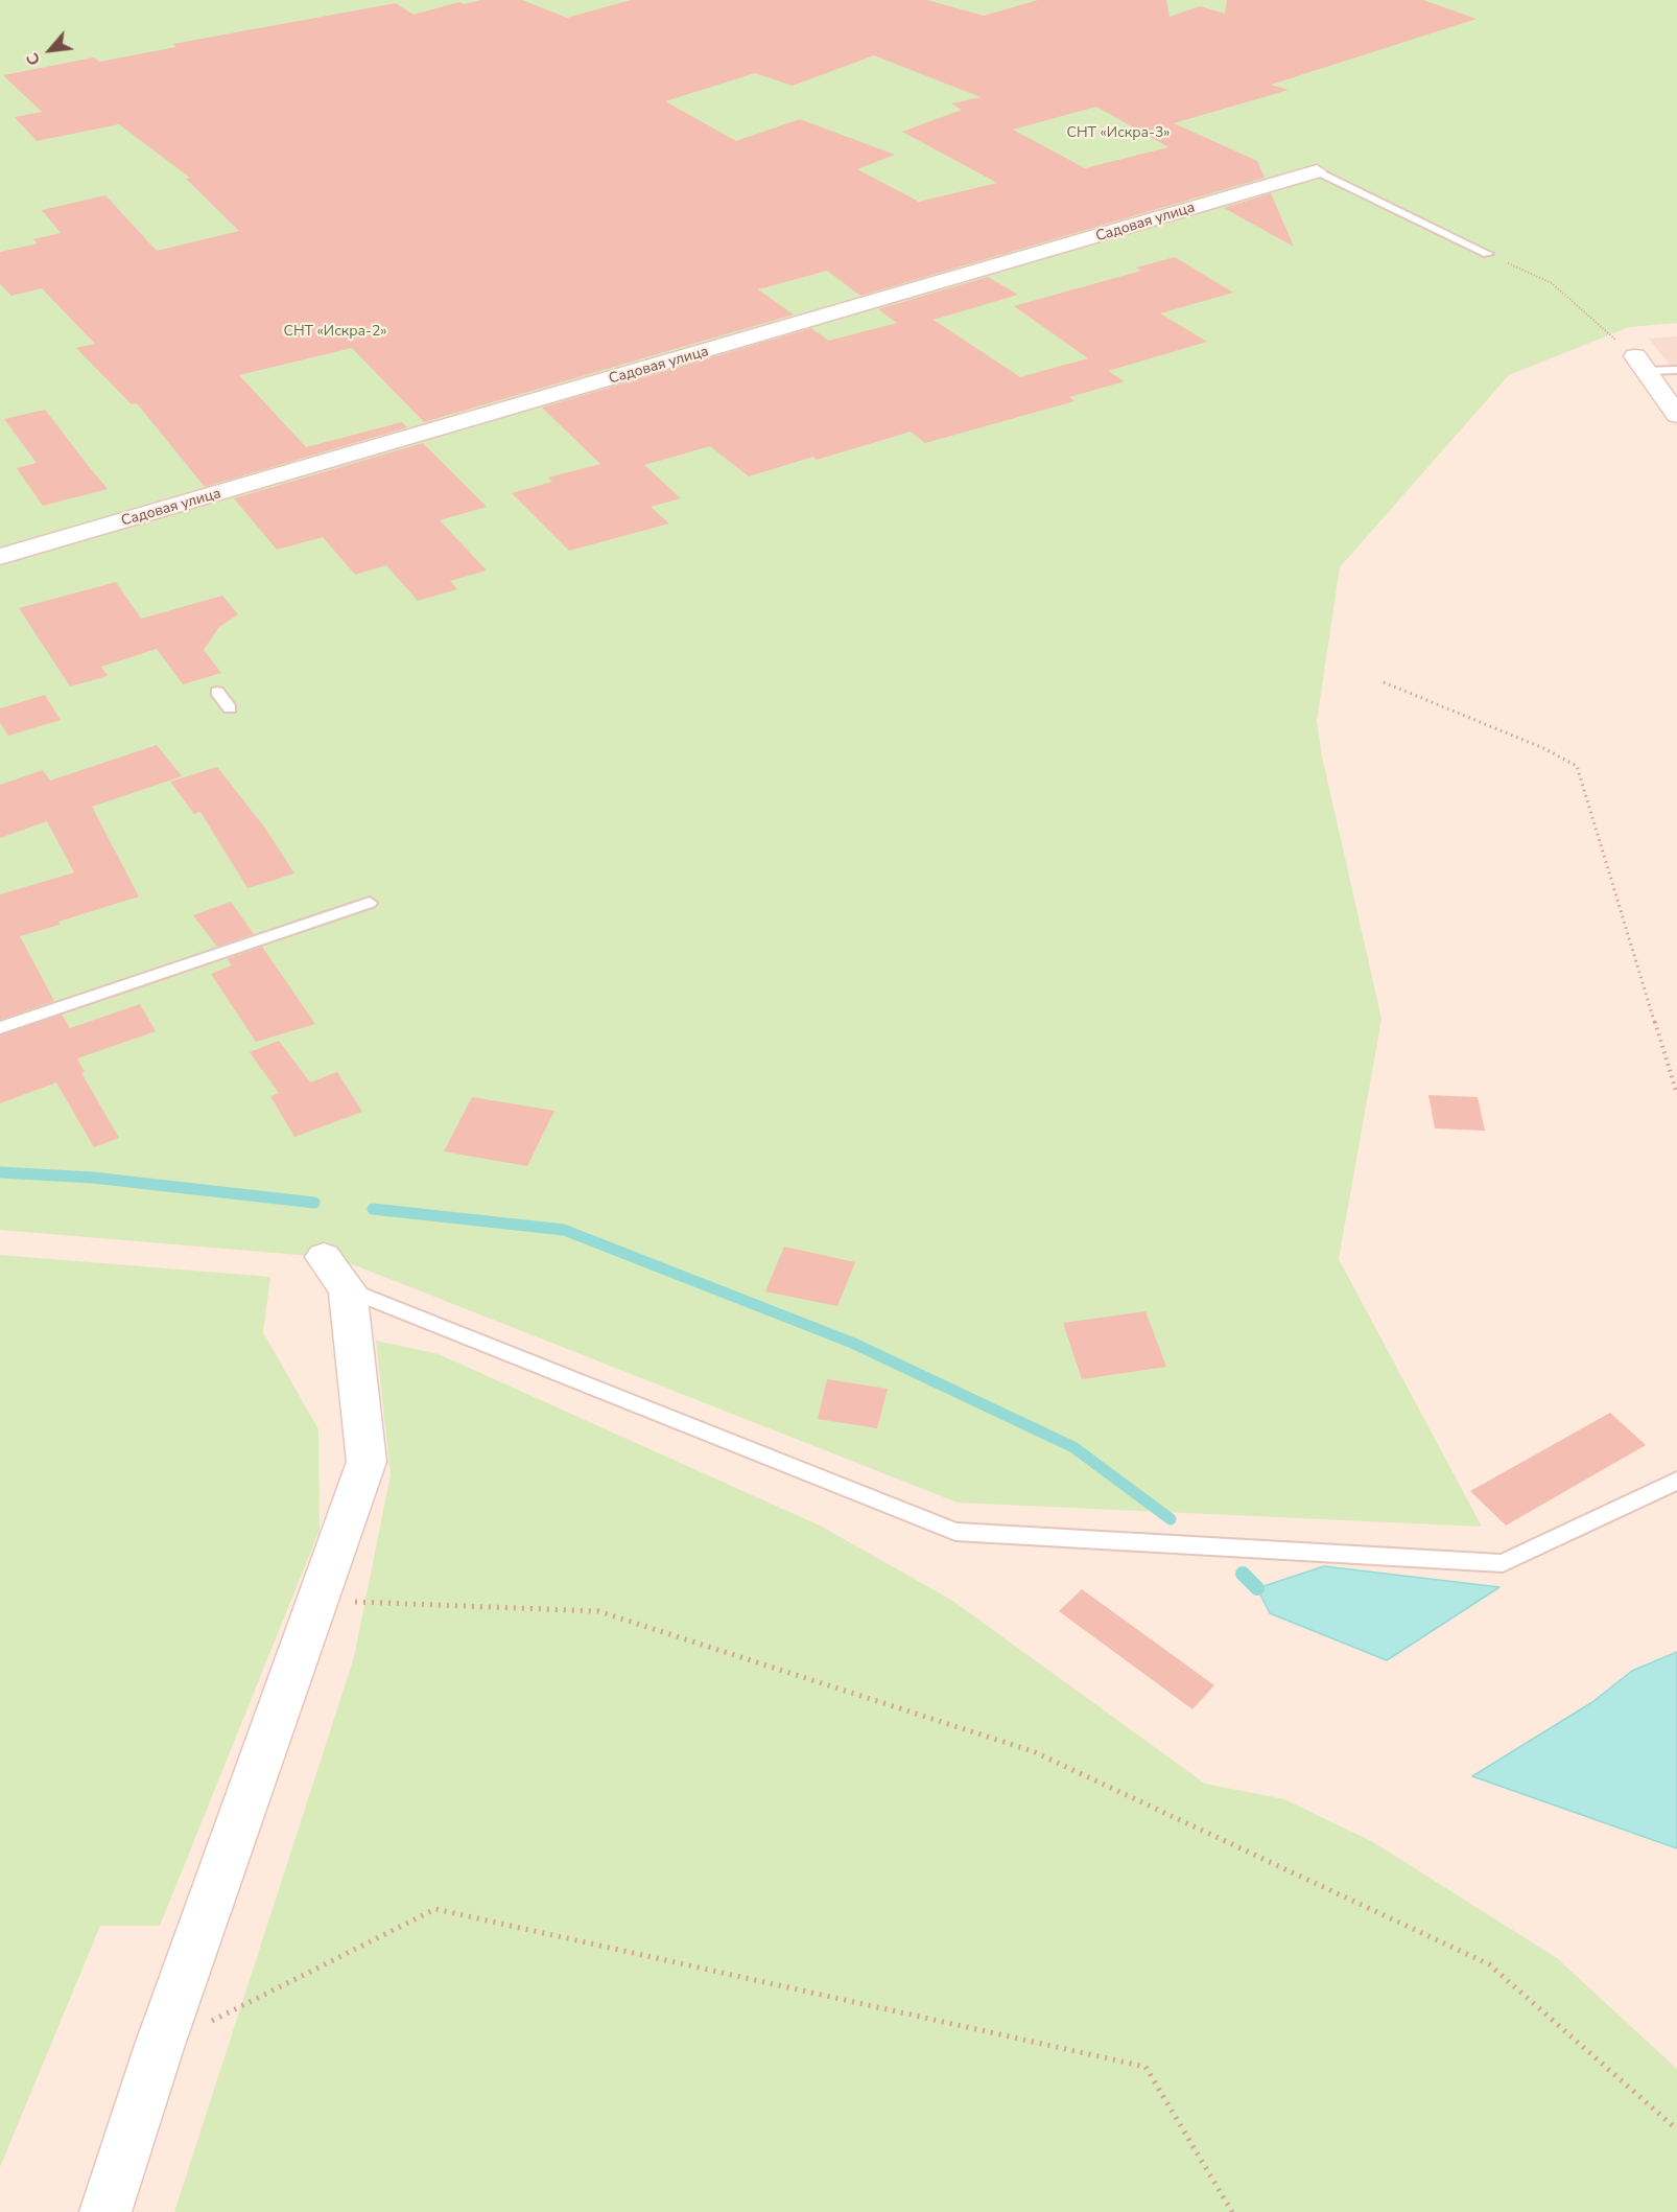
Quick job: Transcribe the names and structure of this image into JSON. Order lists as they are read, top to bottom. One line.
{"streets":{"street":["Садовая улица"]},"parks":["СНТ «Искра-3»","СНТ «Искра-2»"],"north":"bottom left"}
